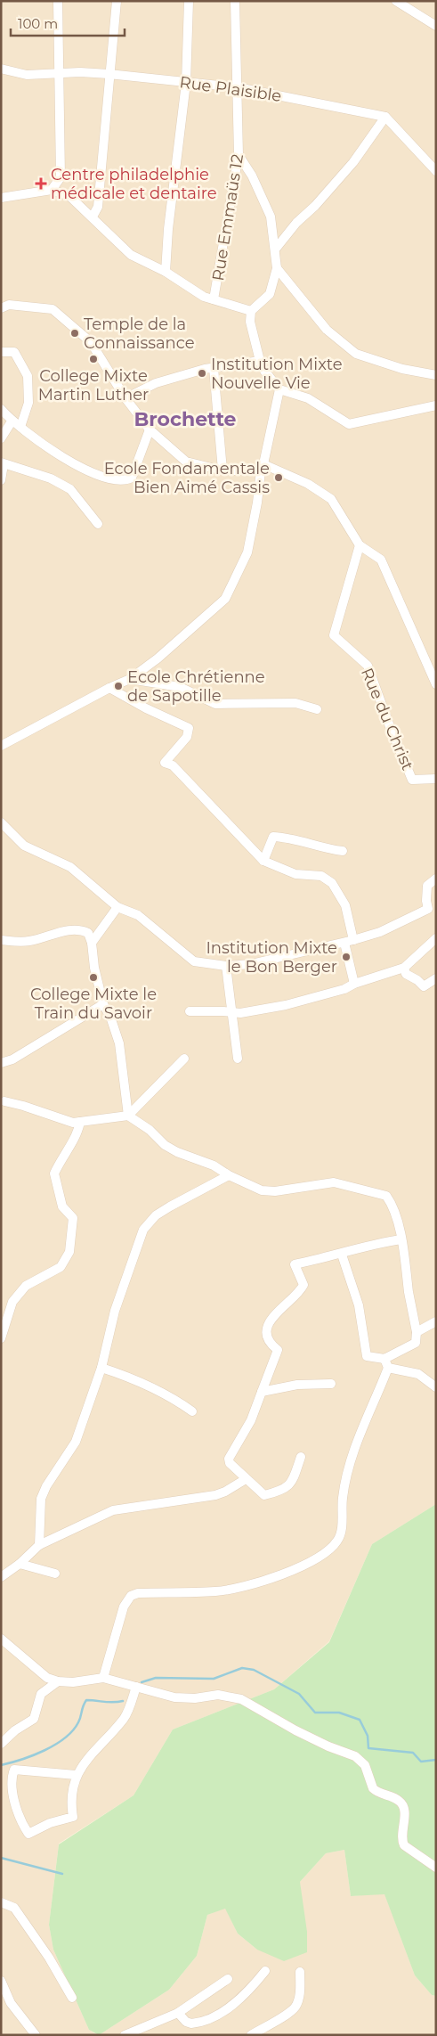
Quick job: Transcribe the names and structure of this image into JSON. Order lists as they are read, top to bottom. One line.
{"streets":{"street":["Rue Plaisible","Rue Emmaüs 12","Rue du Christ"]},"crossings":[["Rue Plaisible","Rue Emmaüs 12"]],"districts":["Brochette"],"places":{"health":["Centre philadelphie médicale et dentaire"],"other":["Temple de la Connaissance","College Mixte Martin Luther","Institution Mixte Nouvelle Vie","Ecole Fondamentale Bien Aimé Cassis","Ecole Chrétienne de Sapotille","Institution Mixte le Bon Berger","College Mixte le Train du Savoir"]},"scale_bar":"100 m"}
